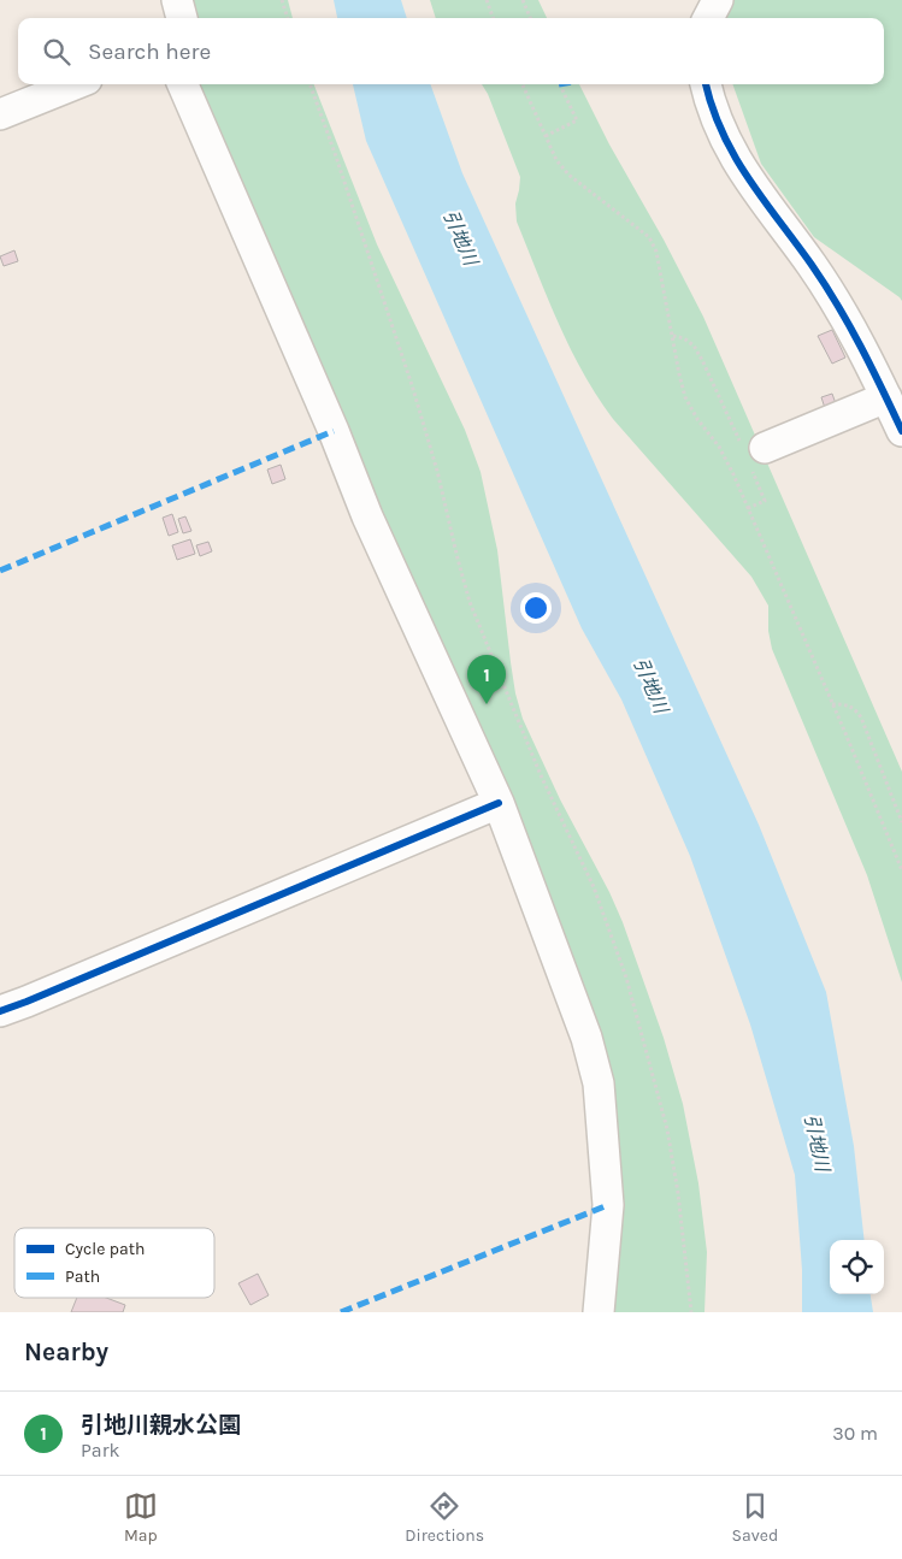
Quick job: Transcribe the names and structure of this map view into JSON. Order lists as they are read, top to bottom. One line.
{"water":["引地川"],"legend":["Cycle path","Path"],"page":{"search":"Search here","pins":"1","heading":"Nearby","list":[{"mark":"1","name":"引地川親水公園","note":"Park","value":"30 m"}],"nav":["Map","Directions","Saved"]}}
